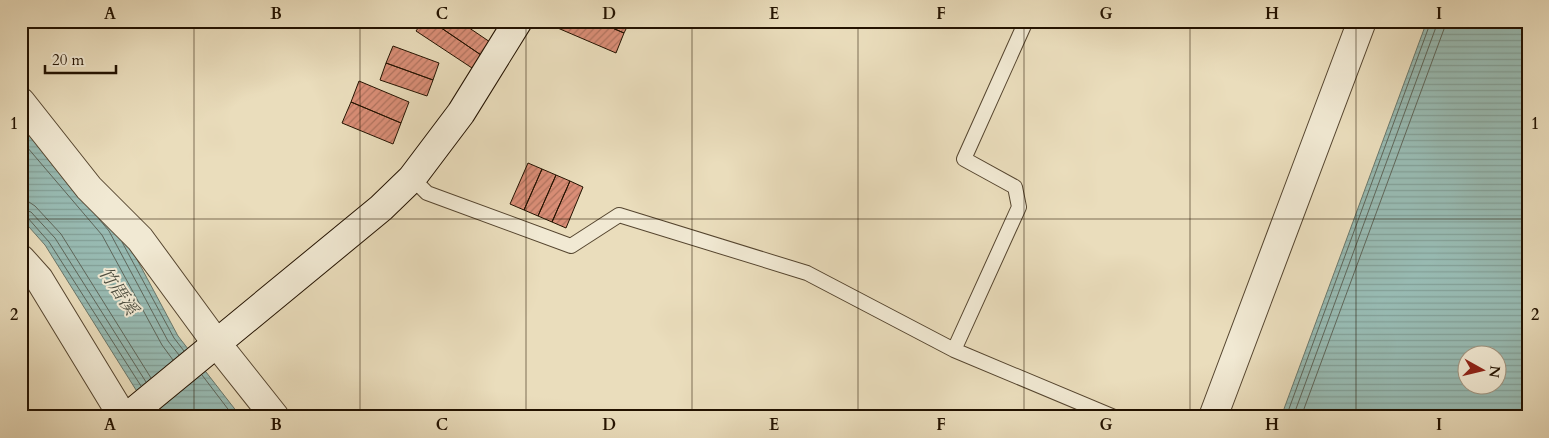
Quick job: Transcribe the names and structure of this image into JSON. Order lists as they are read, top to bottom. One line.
{"water":["竹厝溪"],"scale_bar":"20 m","north":"right","grid":{"columns":["A","B","C","D","E","F","G","H","I"],"rows":["1","2"]}}
